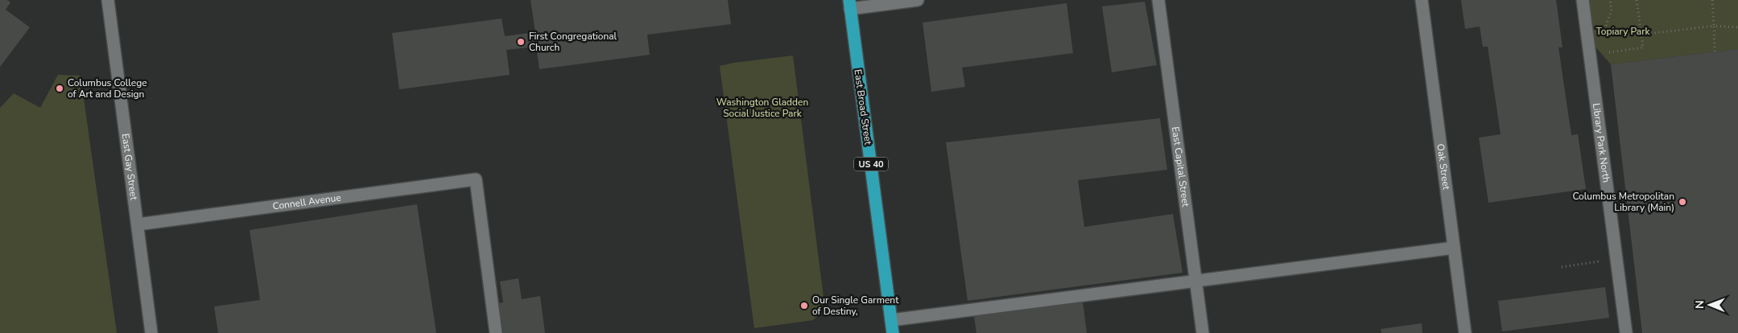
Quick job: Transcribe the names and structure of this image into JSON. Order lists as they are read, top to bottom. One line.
{"streets":{"main road":["East Broad Street","US 40"],"street":["Library Park North","East Gay Street","East Capital Street","Oak Street","Connell Avenue"]},"crossings":[["East Gay Street","Connell Avenue"]],"parks":["Topiary Park","Washington Gladden Social Justice Park"],"places":["First Congregational Church","Columbus College of Art and Design","Columbus Metropolitan Library (Main)","Our Single Garment of Destiny,"],"north":"left"}
